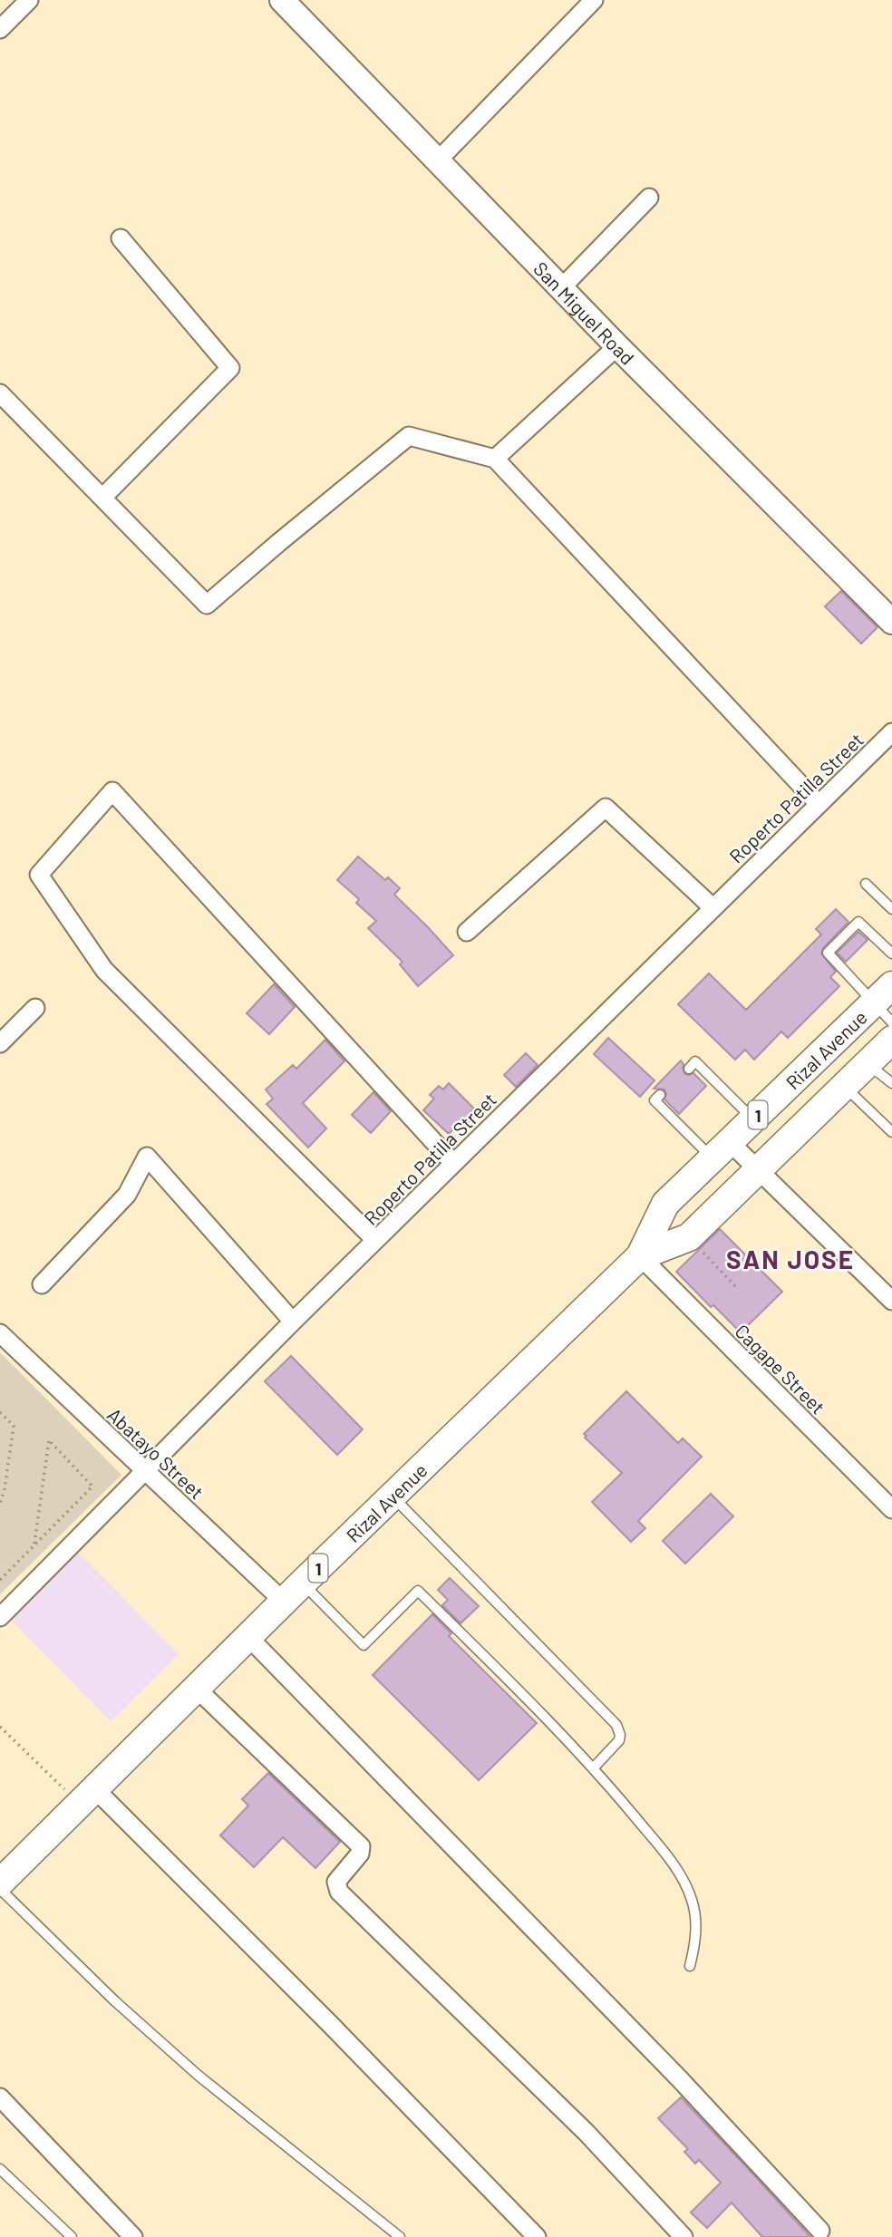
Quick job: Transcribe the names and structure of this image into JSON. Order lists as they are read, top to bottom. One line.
{"streets":{"main road":["Rizal Avenue","1"],"street":["San Miguel Road","Roperto Patilla Street","Cagape Street","Abatayo Street"]},"crossings":[["Roperto Patilla Street","Abatayo Street"],["Rizal Avenue","Cagape Street"],["Rizal Avenue","Abatayo Street"]],"districts":["SAN JOSE"]}
